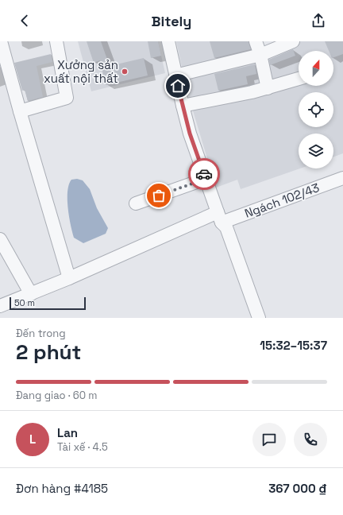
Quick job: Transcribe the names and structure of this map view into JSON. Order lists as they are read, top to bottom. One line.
{"streets":{"street":["Ngách 102/43"]},"places":["Xưởng sản xuất nội thất"],"scale_bar":"50 m","north":"top","page":{"header":"Bitely","scale":"50 m","heading":["2 phút","Đến trong","15:32–15:37"],"panel":["Lan","Tài xế · 4.5","Đơn hàng #4185","367 000 ₫"],"bar":"Đang giao · 60 m","round":"L"}}
